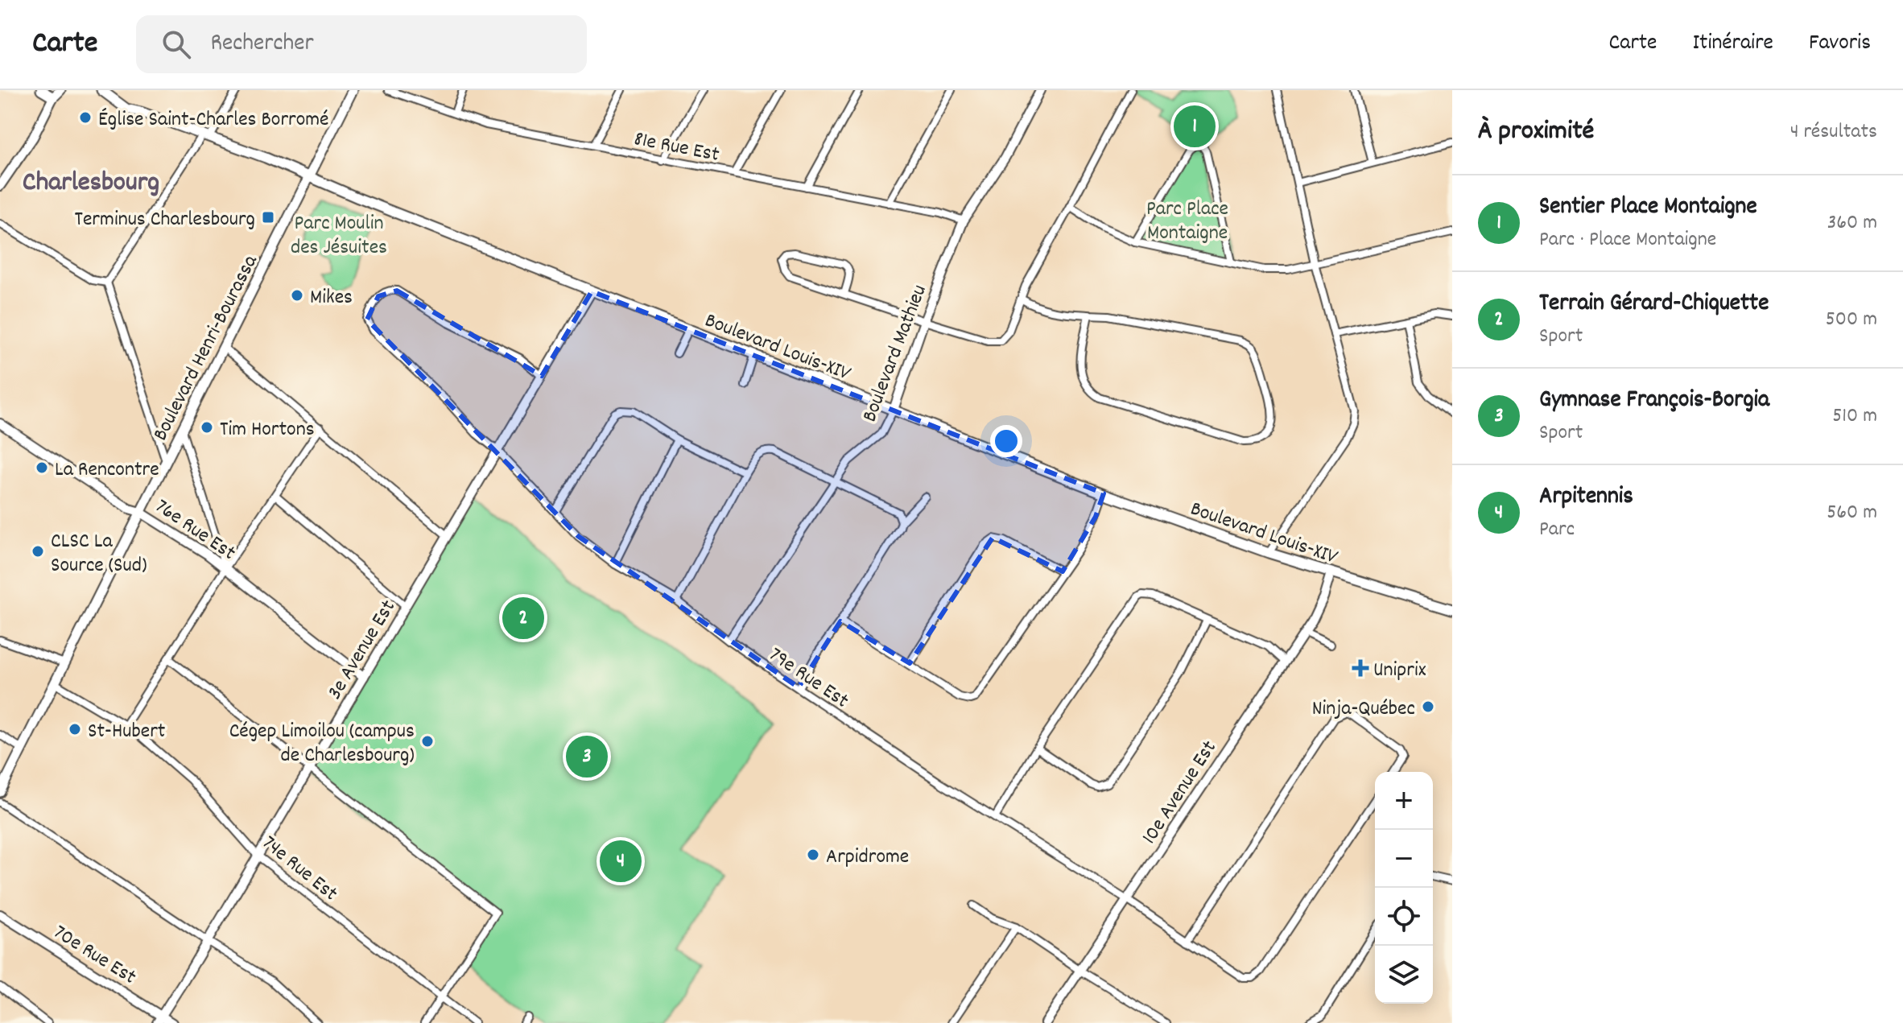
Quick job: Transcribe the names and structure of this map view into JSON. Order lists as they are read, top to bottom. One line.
{"streets":{"main road":["Boulevard Louis-XIV","Boulevard Henri-Bourassa"],"street":["81e Rue Est","Boulevard Mathieu","76e Rue Est","3e Avenue Est","79e Rue Est","10e Avenue Est","74e Rue Est","70e Rue Est"]},"crossings":[["81e Rue Est","Boulevard Mathieu"],["Boulevard Louis-XIV","Boulevard Henri-Bourassa"],["Boulevard Louis-XIV","Boulevard Mathieu"],["Boulevard Louis-XIV","3e Avenue Est"],["Boulevard Louis-XIV","10e Avenue Est"],["Boulevard Henri-Bourassa","76e Rue Est"],["Boulevard Henri-Bourassa","74e Rue Est"],["Boulevard Mathieu","79e Rue Est"],["76e Rue Est","3e Avenue Est"],["3e Avenue Est","79e Rue Est"],["3e Avenue Est","74e Rue Est"],["3e Avenue Est","70e Rue Est"],["79e Rue Est","10e Avenue Est"]],"districts":["Charlesbourg"],"parks":["Parc Place Montaigne","Parc Moulin des Jésuites"],"places":{"other":["Église Saint-Charles Borromé","Mikes","Tim Hortons","La Rencontre","CLSC La Source (Sud)","Ninja-Québec","St-Hubert","Cégep Limoilou (campus de Charlesbourg)","Arpidrome"],"transit":["Terminus Charlesbourg"],"health":["Uniprix"]},"page":{"header":"Carte","search":"Rechercher","nav":["Carte","Itinéraire","Favoris"],"heading":["À proximité","4 résultats"],"pins":["1","2","3","4"],"list":[{"mark":"1","name":"Sentier Place Montaigne","note":"Parc · Place Montaigne","value":"360 m"},{"mark":"2","name":"Terrain Gérard-Chiquette","note":"Sport","value":"500 m"},{"mark":"3","name":"Gymnase François-Borgia","note":"Sport","value":"510 m"},{"mark":"4","name":"Arpitennis","note":"Parc","value":"560 m"}],"map_buttons":["+","−"]}}
